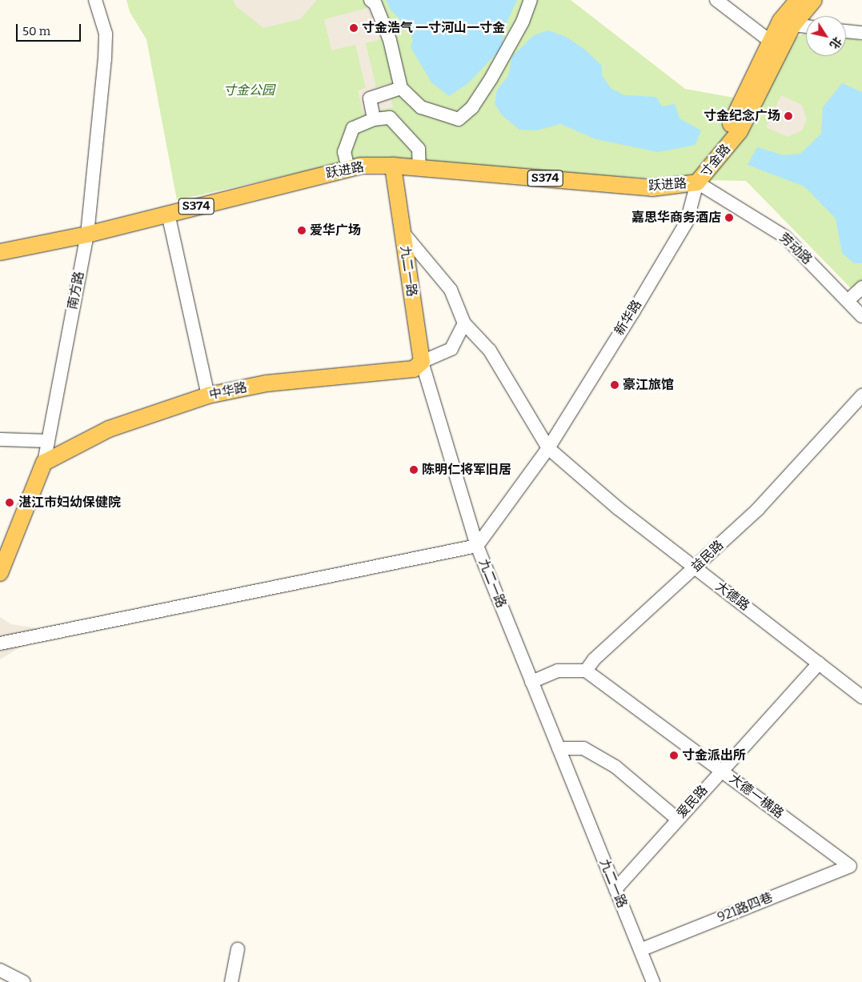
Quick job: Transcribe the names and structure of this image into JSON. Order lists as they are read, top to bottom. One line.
{"streets":{"main road":["寸金路","跃进路","S374","九二一路","南方路","中华路"],"street":["劳动路","新华路","益民路","大德路","大德一横路","爱民路","921路四巷"]},"crossings":[["寸金路","跃进路"],["寸金路","劳动路"],["寸金路","新华路"],["跃进路","劳动路"],["跃进路","九二一路"],["跃进路","南方路"],["跃进路","新华路"],["劳动路","新华路"],["九二一路","新华路"],["九二一路","中华路"],["九二一路","爱民路"],["九二一路","921路四巷"],["南方路","中华路"],["新华路","大德路"],["益民路","大德路"],["益民路","大德一横路"],["大德路","爱民路"],["大德一横路","爱民路"],["大德一横路","921路四巷"]],"parks":["寸金公园"],"places":["寸金浩气 一寸河山一寸金","寸金纪念广场","嘉思华商务酒店","爱华广场","豪江旅馆","陈明仁将军旧居","湛江市妇幼保健院","寸金派出所"],"scale_bar":"50 m","north":"bottom right"}
